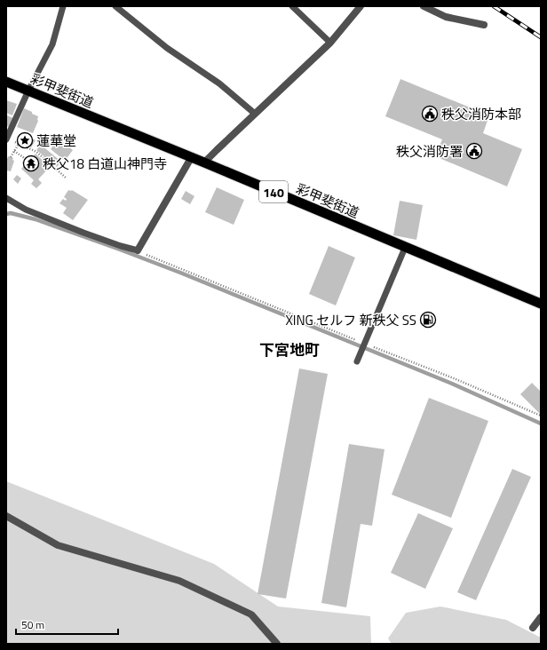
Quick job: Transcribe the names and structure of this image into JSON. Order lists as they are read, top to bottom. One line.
{"streets":{"highway":["彩甲斐街道","140"]},"districts":["下宮地町"],"places":{"public building":["秩父消防本部","秩父消防署"],"place":["蓮華堂"],"temple":["秩父18 白道山神門寺"],"fuel station":["XING セルフ 新秩父 SS"]},"scale_bar":"50 m"}
